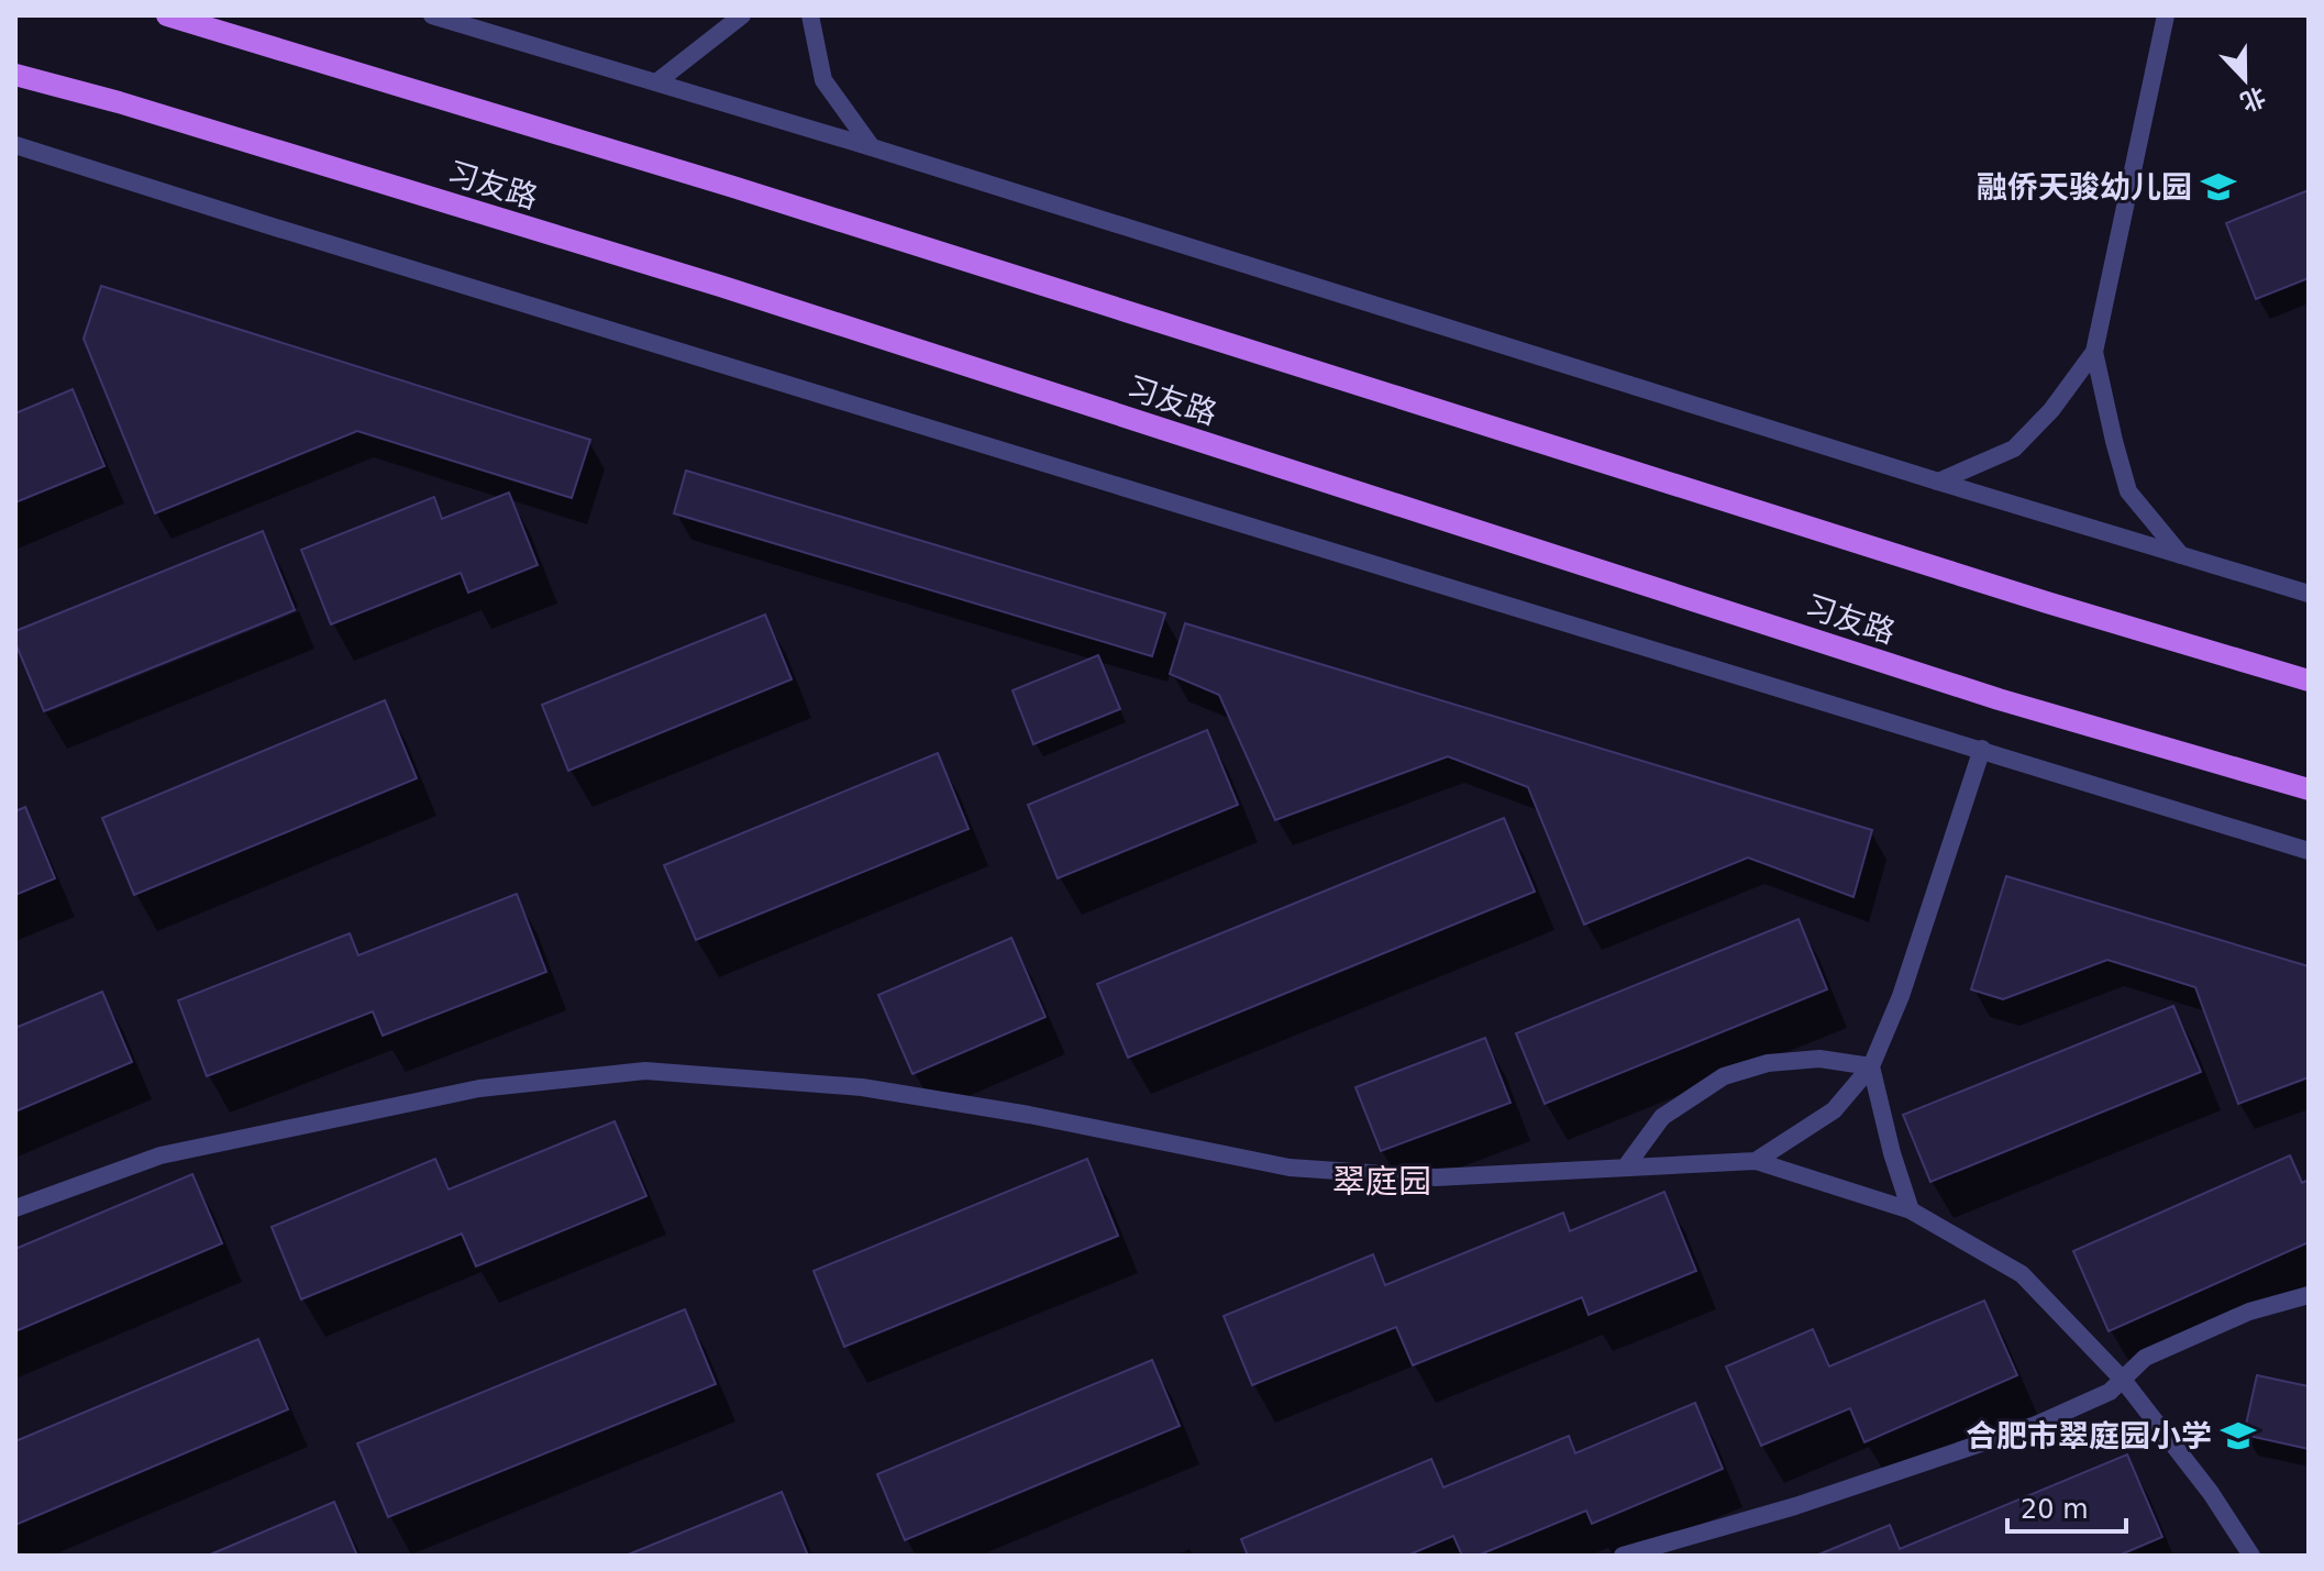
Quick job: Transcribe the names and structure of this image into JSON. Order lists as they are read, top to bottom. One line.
{"streets":{"main road":["习友路"]},"districts":["翠庭园"],"places":{"school or university":["融侨天骏幼儿园","合肥市翠庭园小学"]},"scale_bar":"20 m","north":"bottom"}
